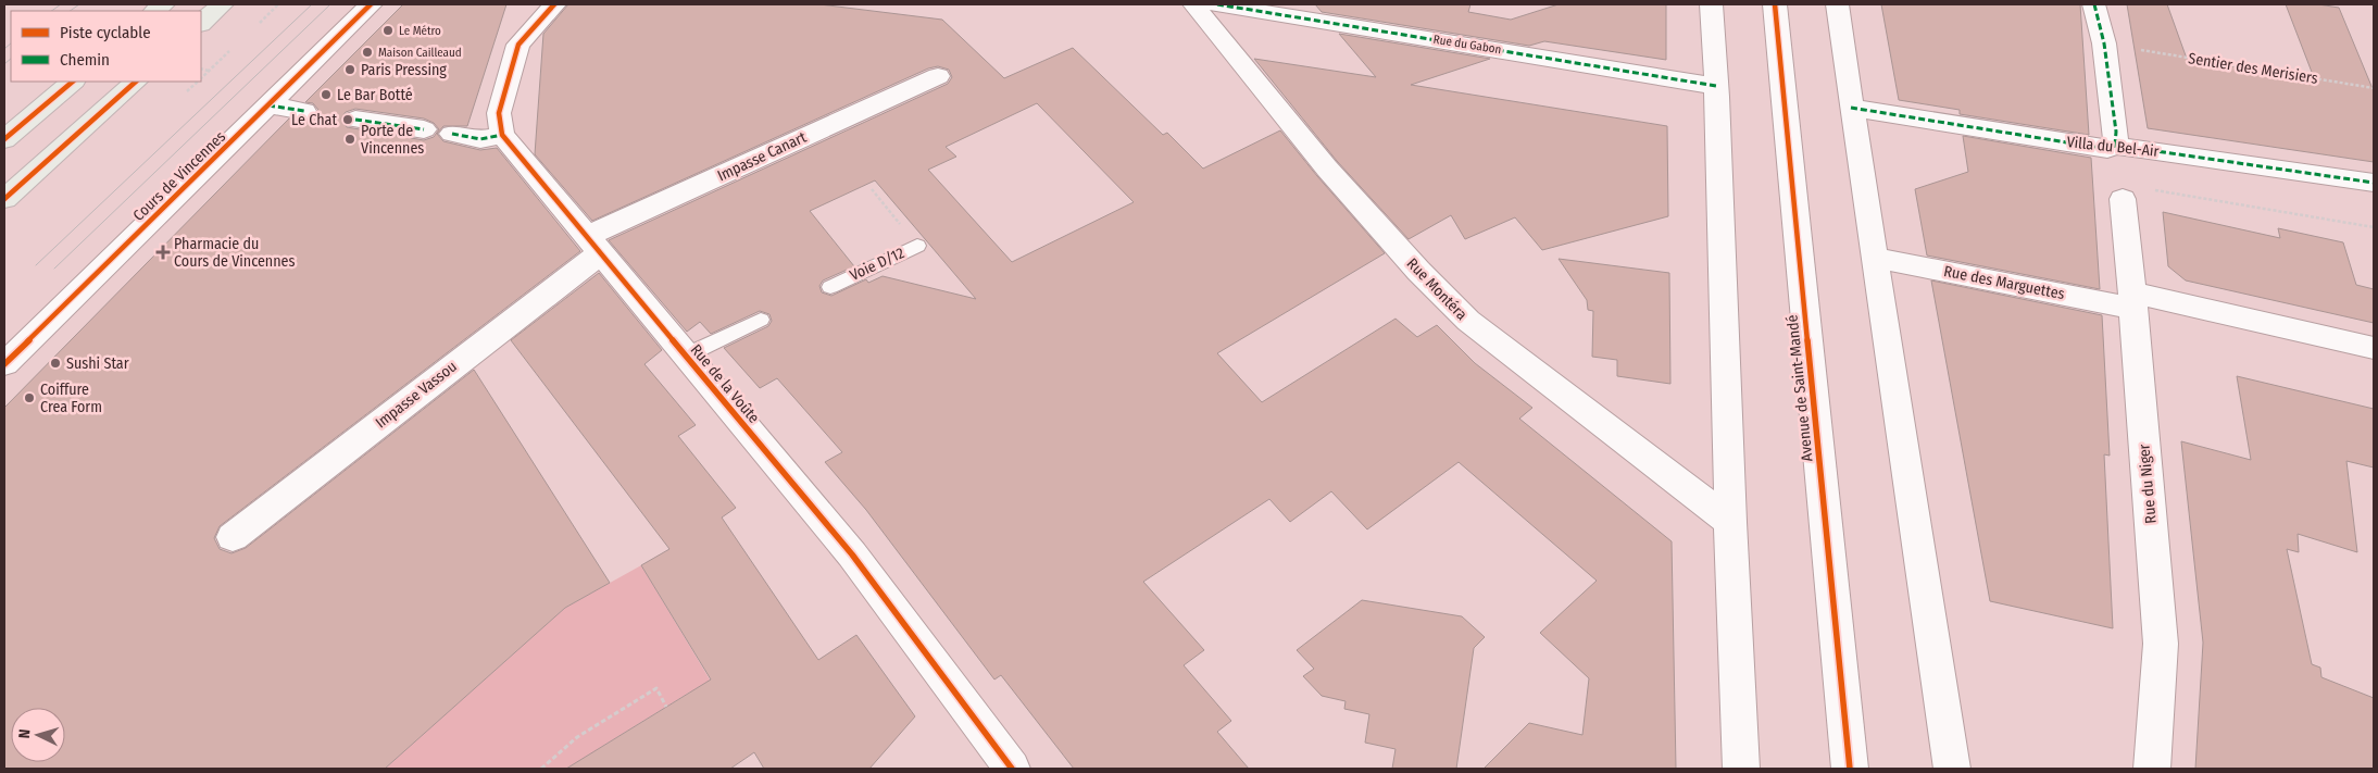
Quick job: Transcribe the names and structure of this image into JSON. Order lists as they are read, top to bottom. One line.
{"streets":{"street":["Rue du Gabon","Villa du Bel-Air","Impasse Canart","Cours de Vincennes","Rue des Marguettes","Rue Montéra","Rue de la Voûte","Avenue de Saint-Mandé","Impasse Vassou","Rue du Niger"],"lane":["Voie D/12"],"path":["Sentier des Merisiers"]},"crossings":[["Impasse Canart","Rue de la Voûte"],["Impasse Canart","Impasse Vassou"],["Rue des Marguettes","Rue du Niger"],["Rue de la Voûte","Impasse Vassou"]],"places":{"other":["Le Métro","Maison Cailleaud","Paris Pressing","Le Bar Botté","Le Chat","Porte de Vincennes","Sushi Star","Coiffure Crea Form"],"health":["Pharmacie du Cours de Vincennes"]},"legend":["Piste cyclable","Chemin"],"north":"left"}
